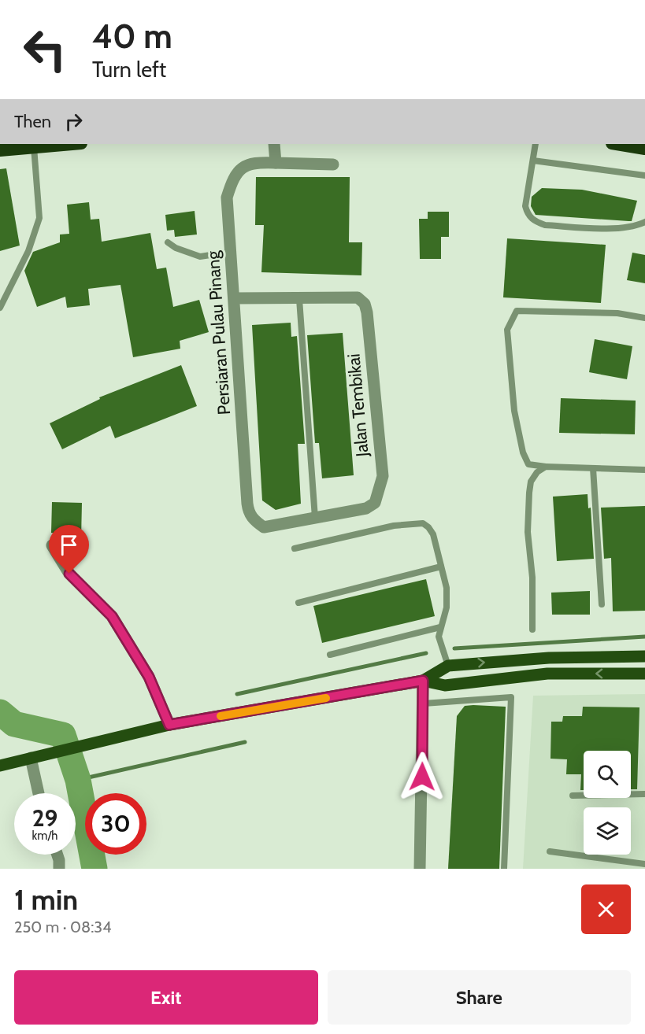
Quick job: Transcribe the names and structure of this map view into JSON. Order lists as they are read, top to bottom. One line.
{"streets":{"street":["Persiaran Pulau Pinang","Jalan Tembikai"]},"crossings":[["Persiaran Pulau Pinang","Jalan Tembikai"]],"page":{"turn":["40 m","Turn left"],"then":"Then","speed":"29 km/h","limit":"30","heading":["1 min","250 m · 08:34"],"buttons":["Exit","Share"]}}
